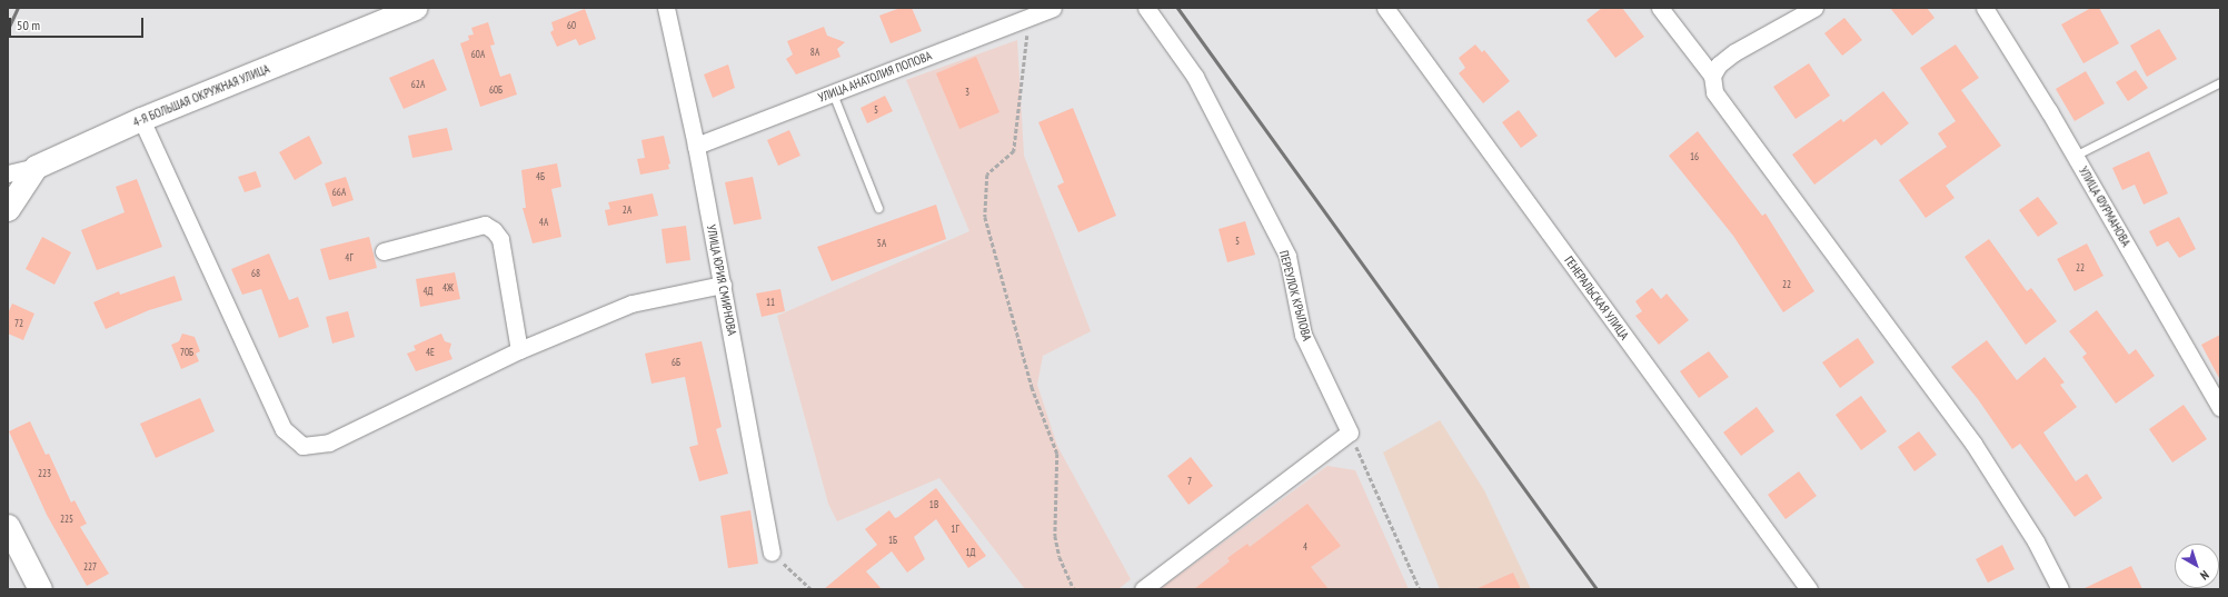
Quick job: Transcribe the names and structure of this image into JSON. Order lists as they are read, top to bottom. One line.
{"streets":{"street":["УЛИЦА АНАТОЛИЯ ПОПОВА","4-Я БОЛЬШАЯ ОКРУЖНАЯ УЛИЦА","УЛИЦА ФУРМАНОВА","УЛИЦА ЮРИЯ СМИРНОВА","ПЕРЕУЛОК КРЫЛОВА","ГЕНЕРАЛЬСКАЯ УЛИЦА"]},"crossings":[["УЛИЦА АНАТОЛИЯ ПОПОВА","УЛИЦА ЮРИЯ СМИРНОВА"]],"house_numbers":["60","8А","60А","62А","60Б","3","5","16","4Б","66А","2А","4А","5","5А","4Г","22","68","22","4Ж","4Д","11","72","70Б","4Е","6Б","223","7","1В","225","1Г","1Б","4","1Д","227"],"scale_bar":"50 m","north":"bottom right"}
